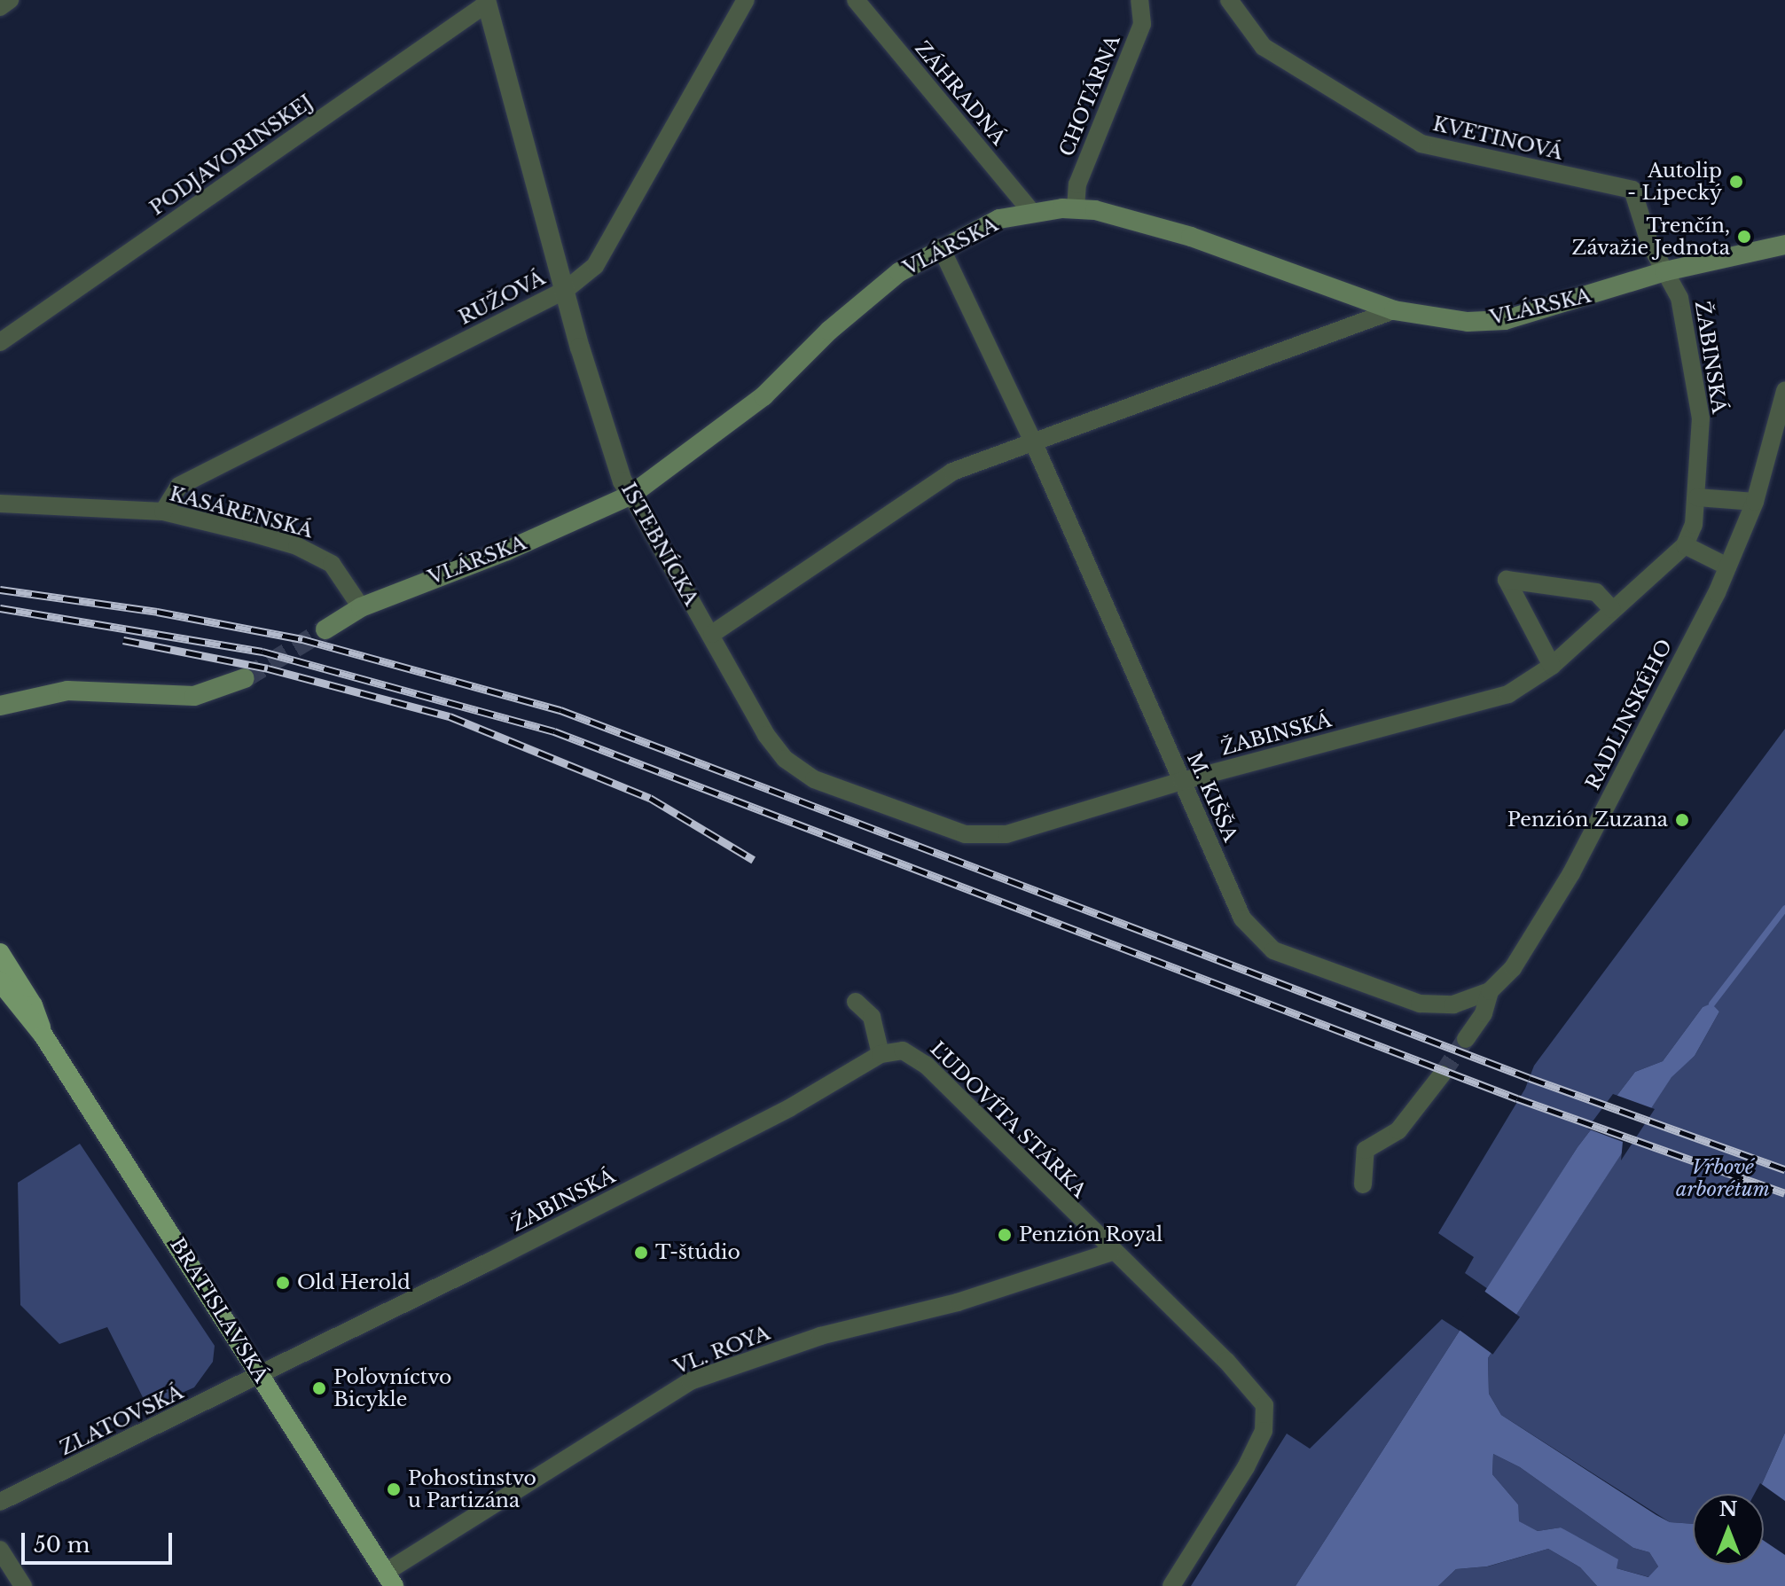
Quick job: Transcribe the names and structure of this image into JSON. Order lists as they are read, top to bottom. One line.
{"streets":{"main road":["VLÁRSKA","BRATISLAVSKÁ"],"street":["ZÁHRADNÁ","CHOTÁRNA","KVETINOVÁ","PODJAVORINSKEJ","RUŽOVÁ","ŽABINSKÁ","KASÁRENSKÁ","ISTEBNÍCKA","RADLINSKÉHO","M. KIŠŠA","ĽUDOVÍTA STÁRKA","VL. ROYA","ZLATOVSKÁ"]},"crossings":[["ZÁHRADNÁ","VLÁRSKA"],["CHOTÁRNA","VLÁRSKA"],["KVETINOVÁ","VLÁRSKA"],["KVETINOVÁ","ŽABINSKÁ"],["PODJAVORINSKEJ","ISTEBNÍCKA"],["VLÁRSKA","ŽABINSKÁ"],["VLÁRSKA","KASÁRENSKÁ"],["VLÁRSKA","ISTEBNÍCKA"],["VLÁRSKA","M. KIŠŠA"],["RUŽOVÁ","KASÁRENSKÁ"],["RUŽOVÁ","ISTEBNÍCKA"],["ŽABINSKÁ","ISTEBNÍCKA"],["ŽABINSKÁ","M. KIŠŠA"],["ŽABINSKÁ","ĽUDOVÍTA STÁRKA"],["ŽABINSKÁ","BRATISLAVSKÁ"],["ŽABINSKÁ","ZLATOVSKÁ"],["RADLINSKÉHO","M. KIŠŠA"],["ĽUDOVÍTA STÁRKA","VL. ROYA"],["BRATISLAVSKÁ","VL. ROYA"],["BRATISLAVSKÁ","ZLATOVSKÁ"]],"parks":["Vŕbové arborétum"],"places":["Autolip - Lipecký","Trenčín, Závažie Jednota","Penzión Zuzana","Penzión Royal","T-štúdio","Old Herold","Poľovníctvo Bicykle","Pohostinstvo u Partizána"],"scale_bar":"50 m","north":"top"}
